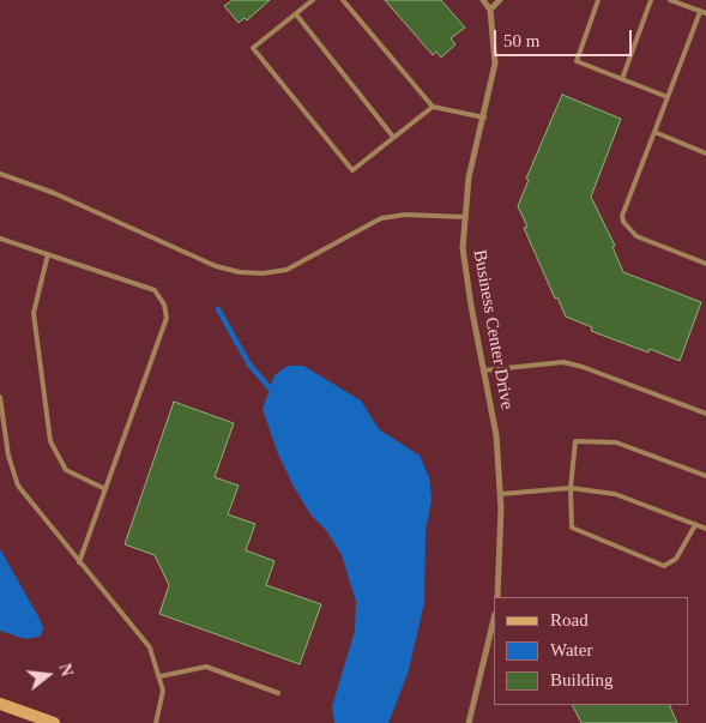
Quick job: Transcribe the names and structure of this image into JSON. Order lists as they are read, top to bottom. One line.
{"streets":{"street":["Business Center Drive"]},"legend":["Road","Water","Building"],"scale_bar":"50 m","north":"right"}
